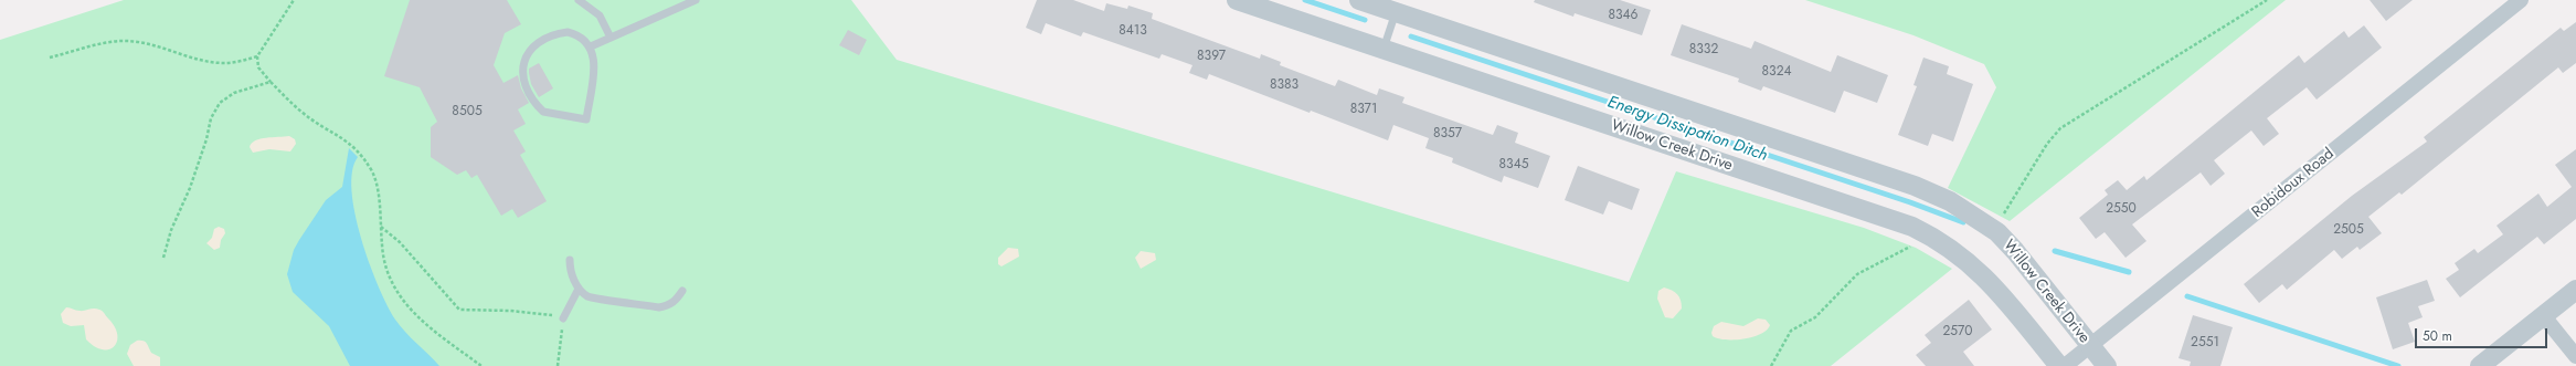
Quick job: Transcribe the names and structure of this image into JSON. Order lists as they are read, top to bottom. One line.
{"streets":{"street":["Willow Creek Drive","Robidoux Road"]},"crossings":[["Willow Creek Drive","Robidoux Road"]],"water":["Energy Dissipation Ditch"],"house_numbers":["8346","8413","8332","8397","8324","8383","8371","8505","8357","8345","2550","2505","2570","2551"],"scale_bar":"50 m"}
